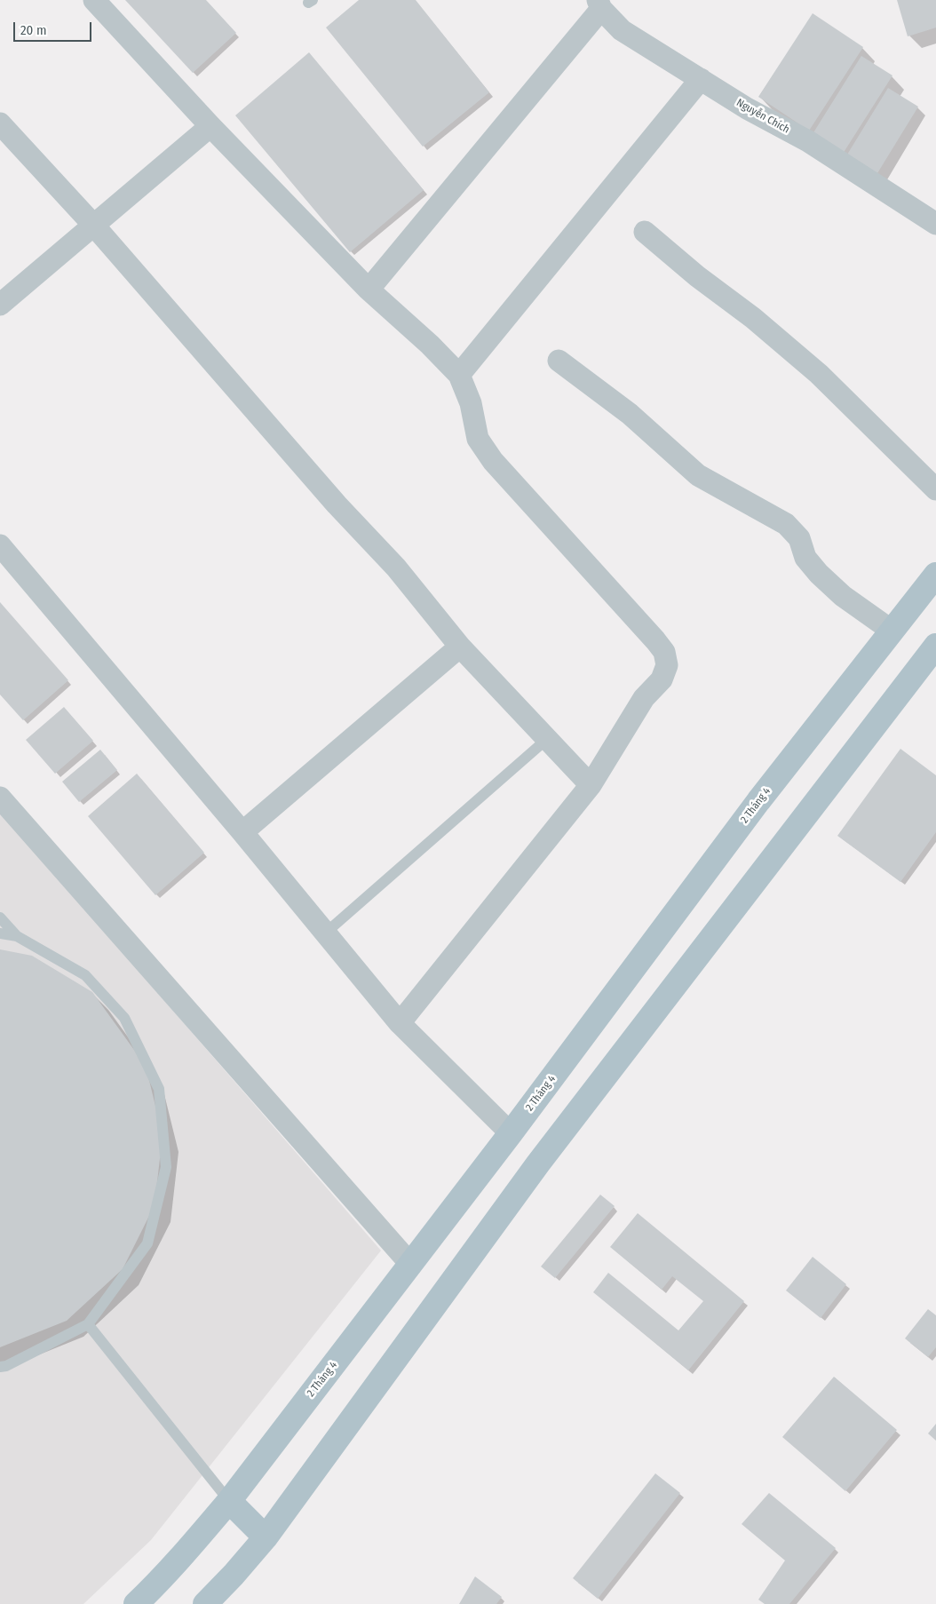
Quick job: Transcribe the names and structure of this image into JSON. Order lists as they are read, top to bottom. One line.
{"streets":{"main road":["2 Tháng 4"],"street":["Nguyễn Chích"]},"scale_bar":"20 m"}
